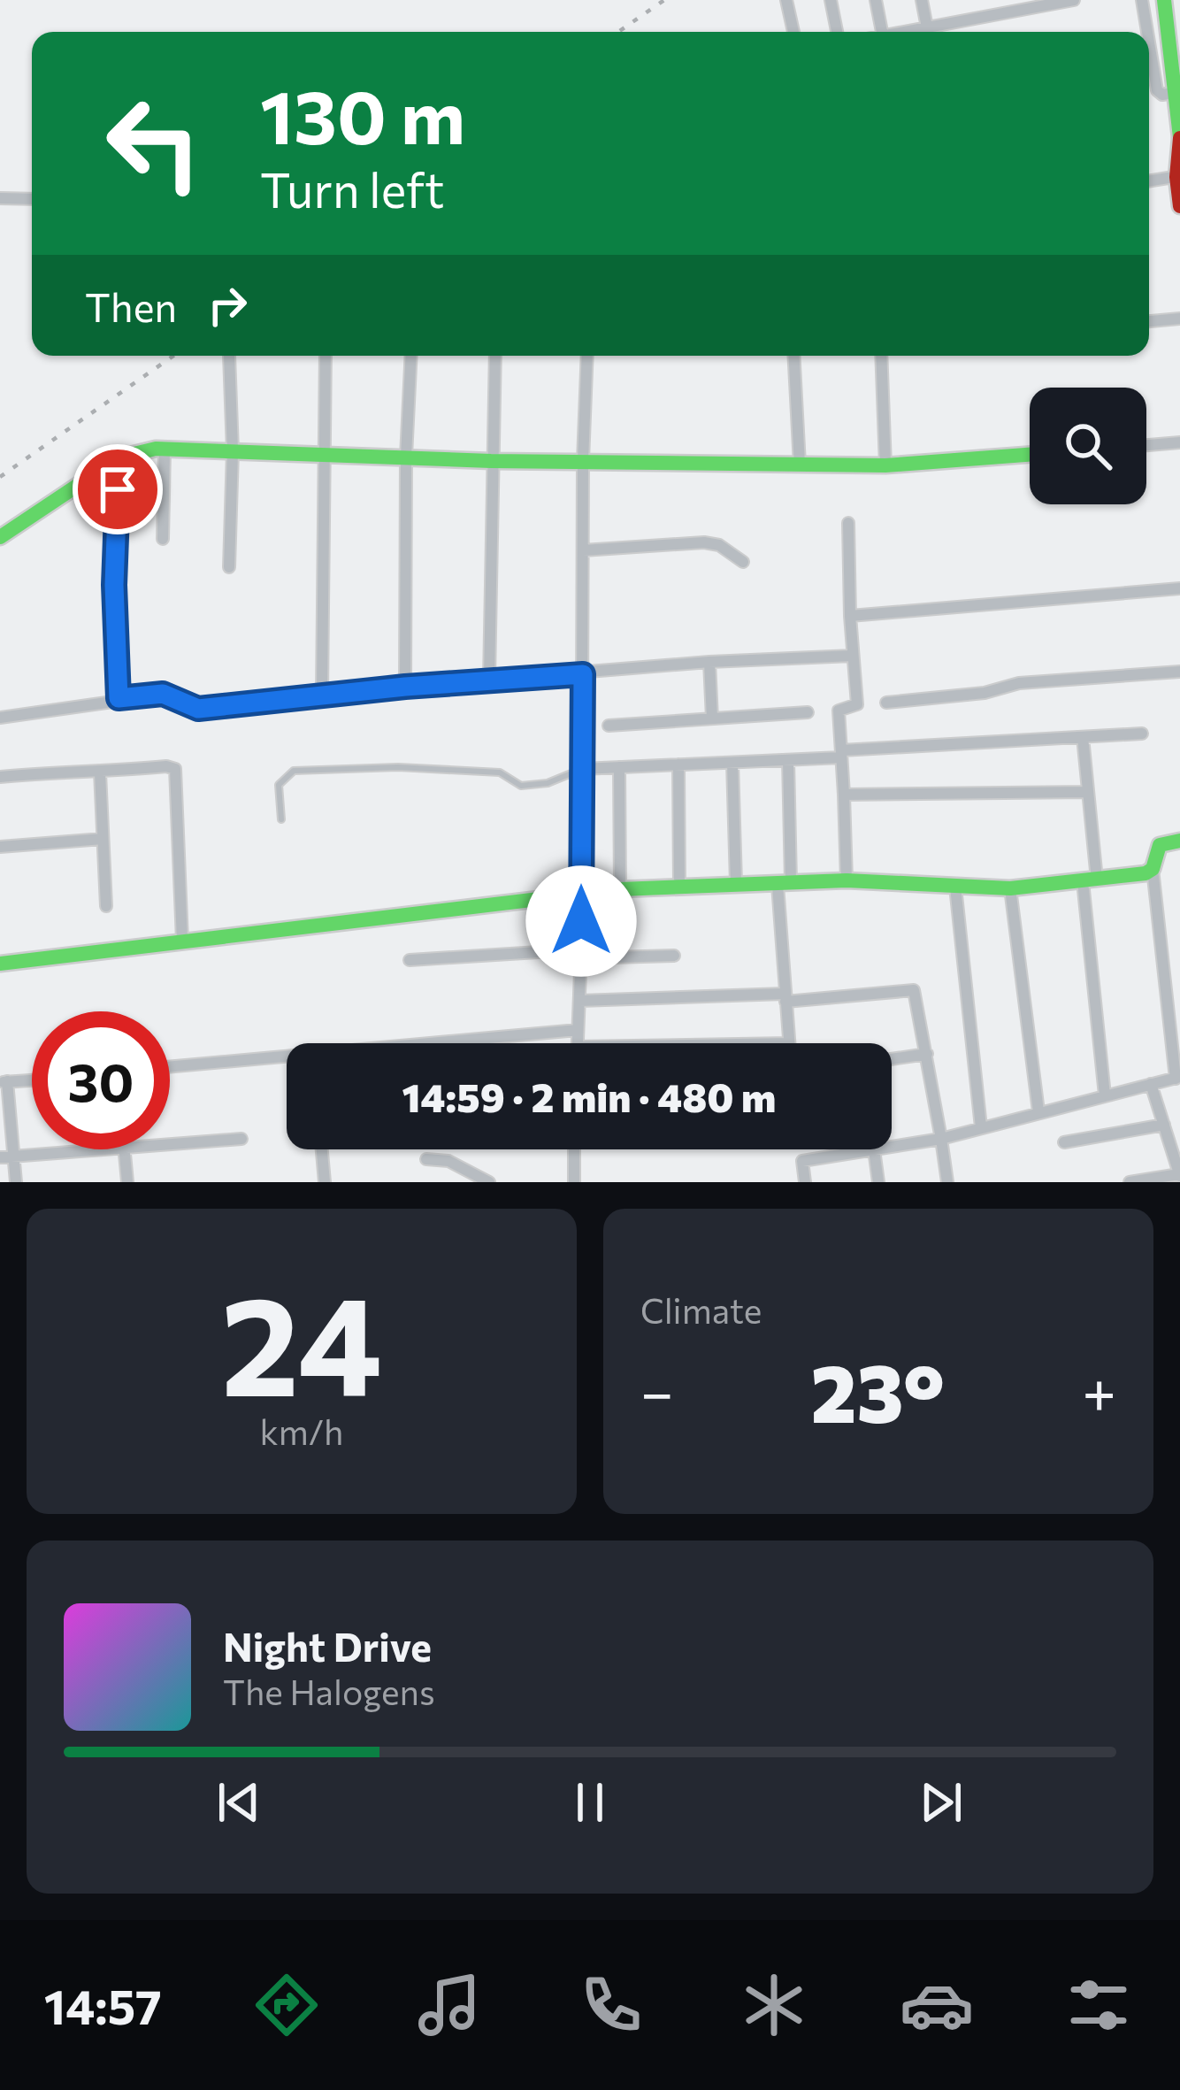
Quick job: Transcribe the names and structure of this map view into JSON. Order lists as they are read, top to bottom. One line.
{"page":{"turn":["130 m","Turn left"],"then":"Then","limit":"30","trip":"14:59 · 2 min · 480 m","tile":[["24","km/h"],"Climate"],"heat":["−","23°","+"],"song":["Night Drive","The Halogens"],"tabs":"14:57"}}
